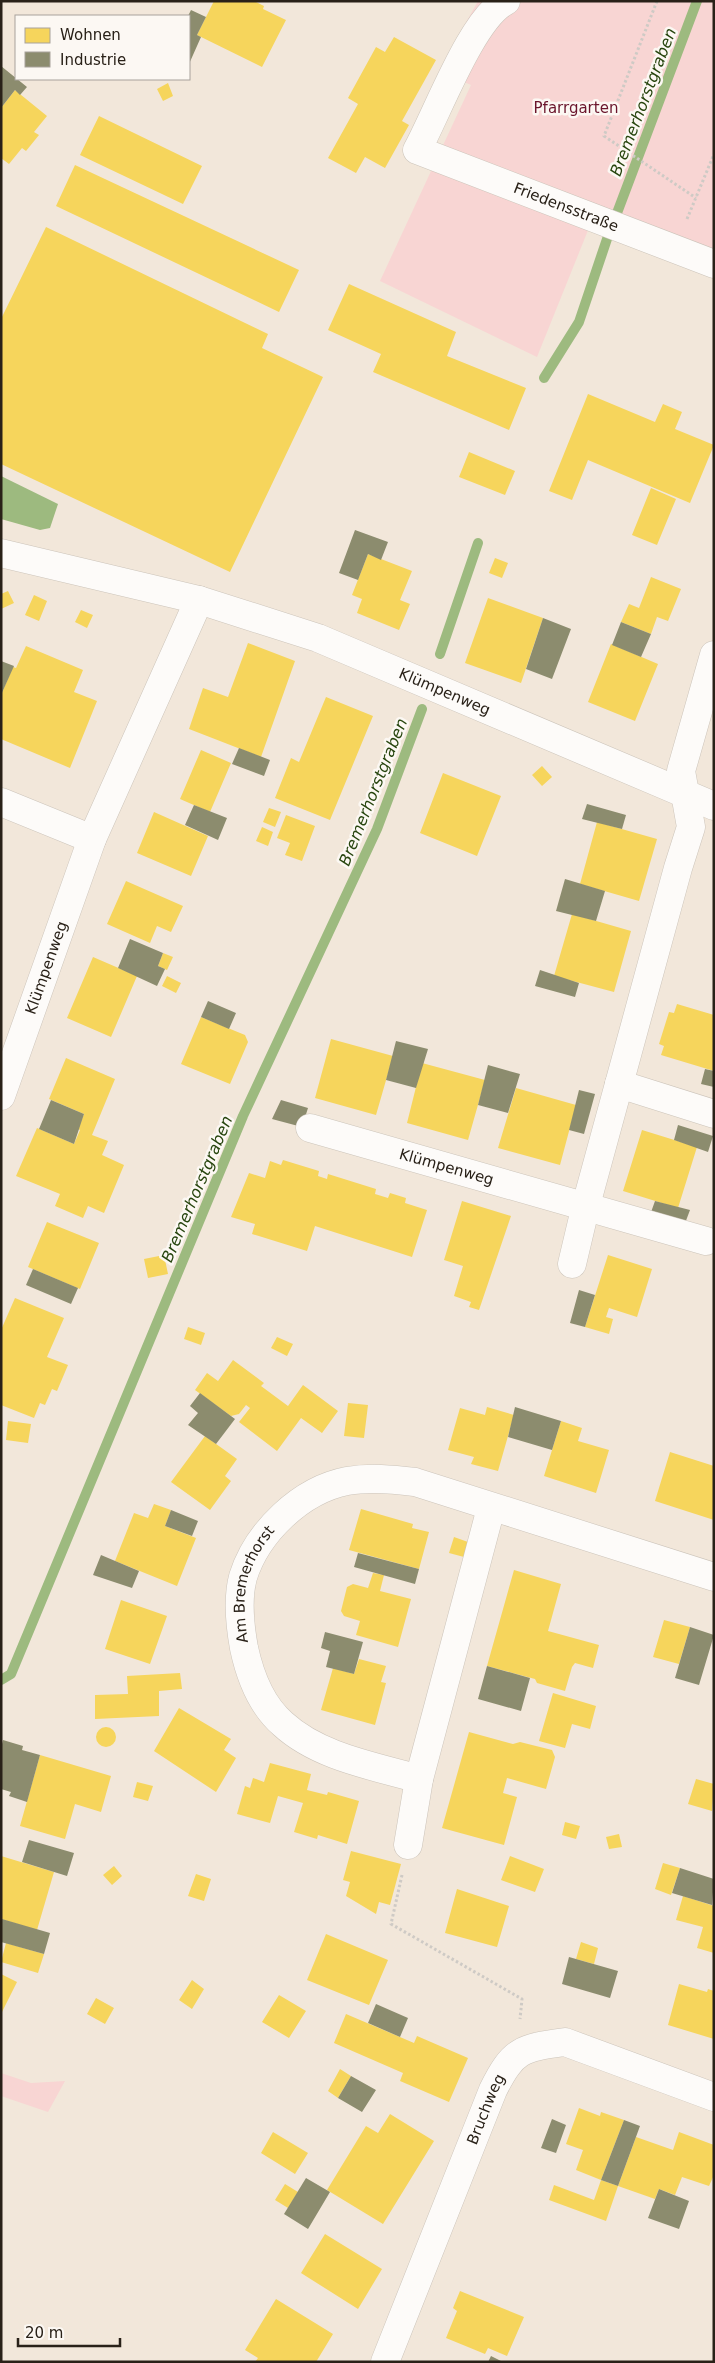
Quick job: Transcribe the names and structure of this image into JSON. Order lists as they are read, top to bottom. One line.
{"streets":{"street":["Friedensstraße","Klümpenweg","Am Bremerhorst","Bruchweg"]},"water":["Bremerhorstgraben"],"parks":["Pfarrgarten"],"legend":["Wohnen","Industrie"],"scale_bar":"20 m"}
